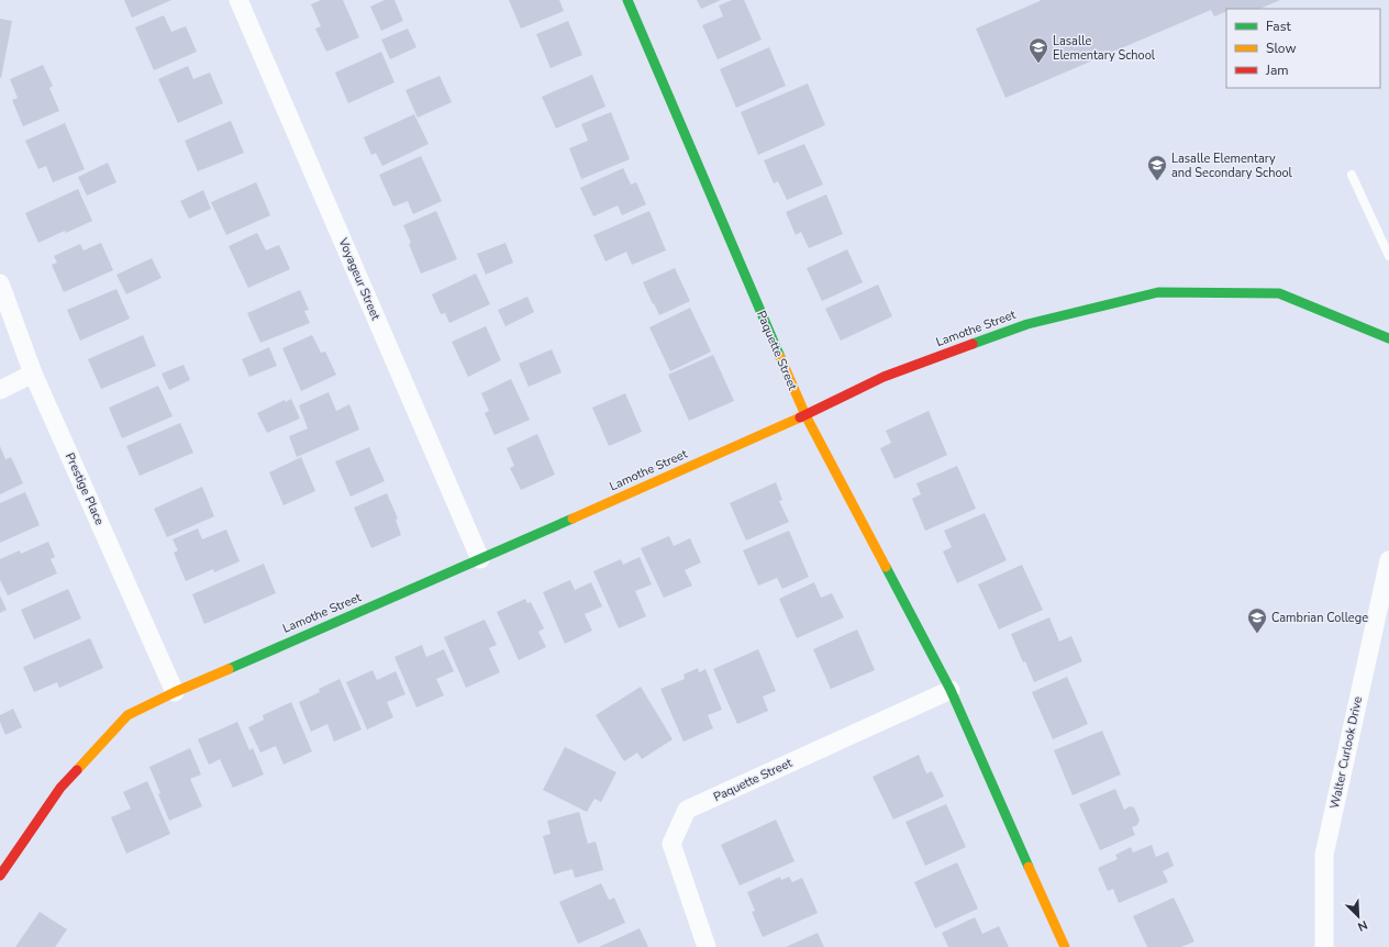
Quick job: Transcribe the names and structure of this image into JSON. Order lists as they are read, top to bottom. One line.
{"streets":{"street":["Voyageur Street","Lamothe Street","Paquette Street","Prestige Place","Walter Curlook Drive"]},"crossings":[["Voyageur Street","Lamothe Street"],["Lamothe Street","Paquette Street"],["Lamothe Street","Prestige Place"]],"places":{"school or university":["Lasalle Elementary School","Lasalle Elementary and Secondary School","Cambrian College"]},"legend":["Fast","Slow","Jam"],"north":"bottom right"}
